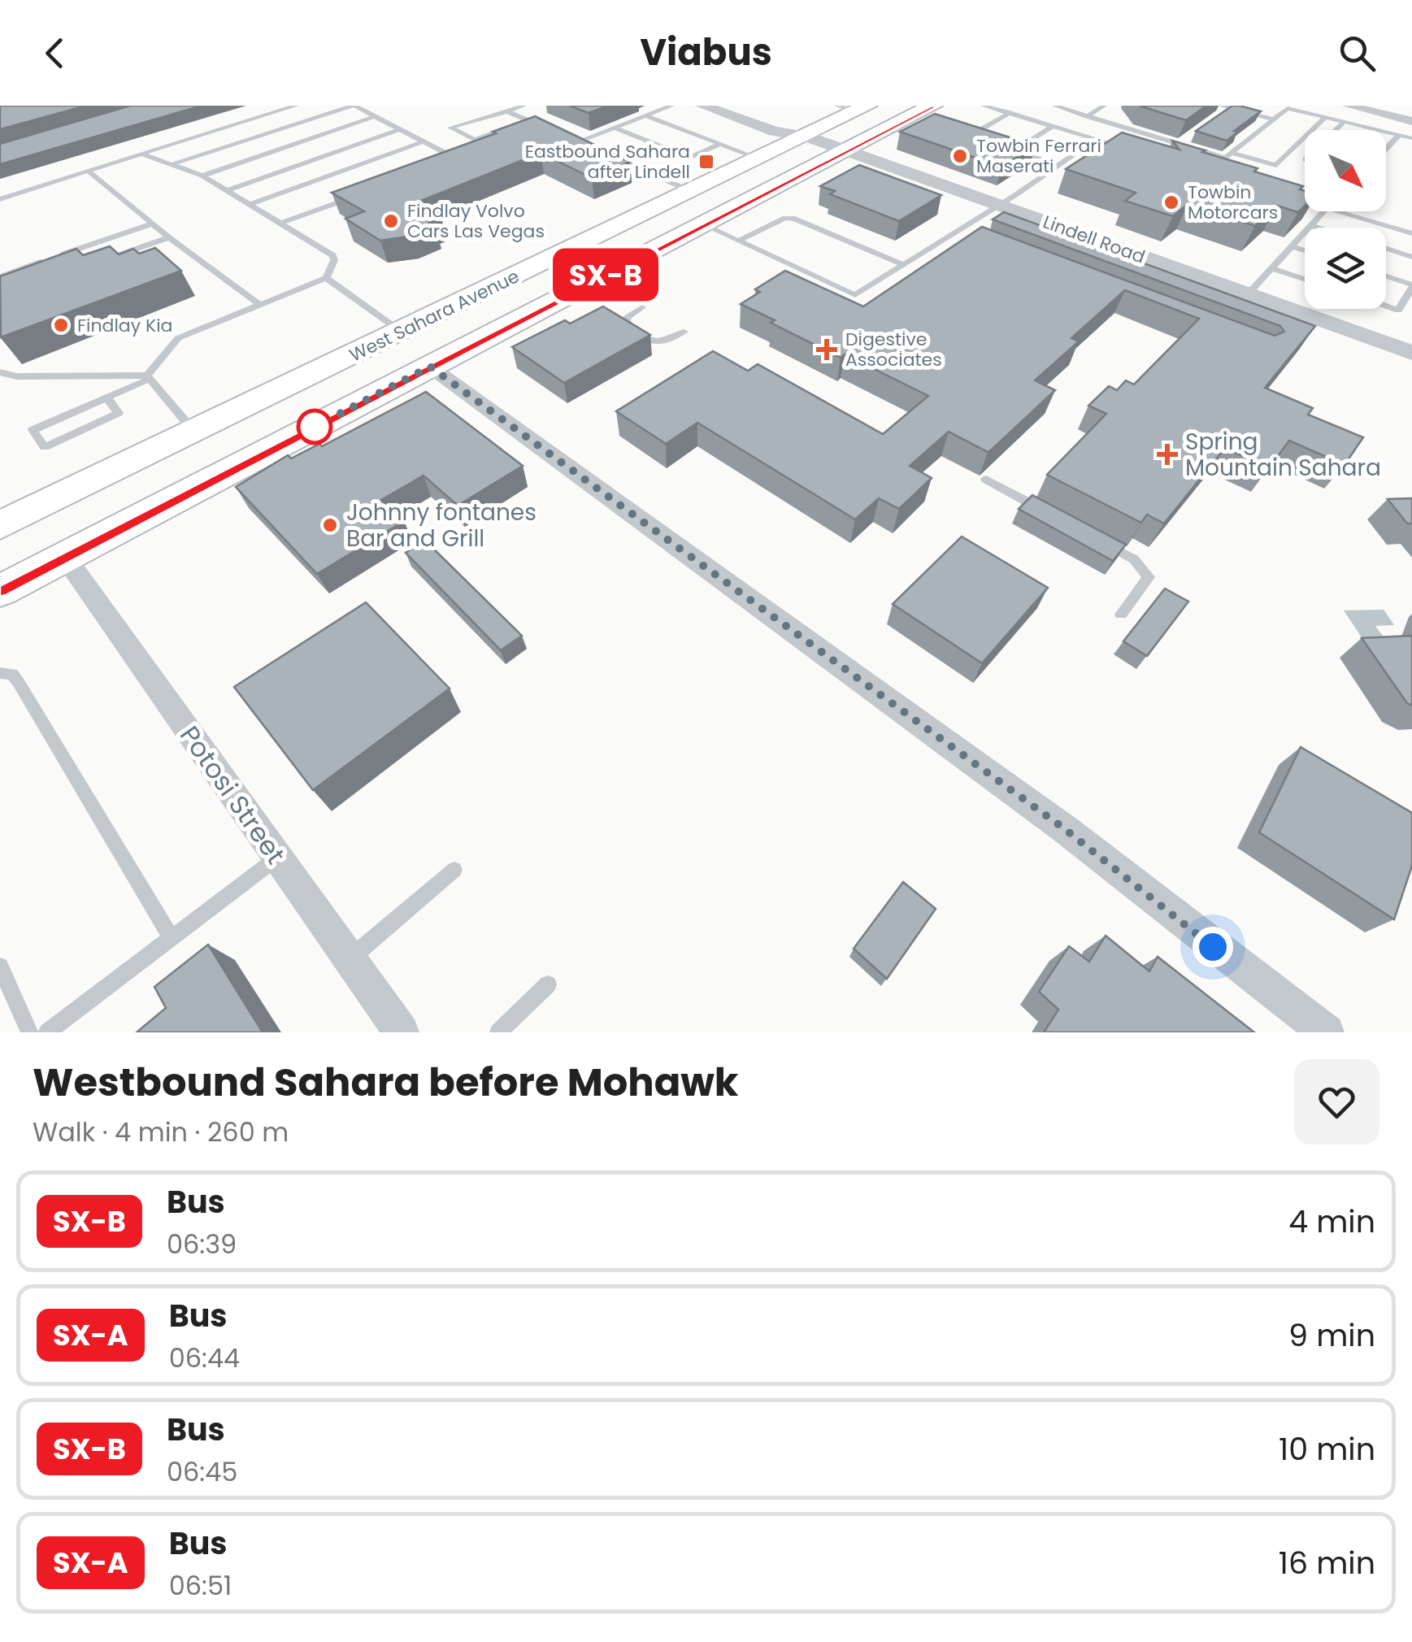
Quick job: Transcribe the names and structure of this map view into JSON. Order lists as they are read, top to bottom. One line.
{"streets":{"main road":["West Sahara Avenue"],"street":["Lindell Road","Potosi Street"]},"crossings":[["Lindell Road","West Sahara Avenue"],["West Sahara Avenue","Potosi Street"]],"places":{"other":["Towbin Ferrari Maserati","Towbin Motorcars","Findlay Volvo Cars Las Vegas","Findlay Kia","Johnny fontanes Bar and Grill"],"transit":["Eastbound Sahara after Lindell"],"health":["Digestive Associates","Spring Mountain Sahara"]},"lines":["bus line SX-B"],"north":"bottom right","page":{"header":"Viabus","on_map":"SX-B","heading":["Westbound Sahara before Mohawk","Walk · 4 min · 260 m"],"list":[{"mark":"SX-B","name":"Bus","note":"06:39","value":"4 min"},{"mark":"SX-A","name":"Bus","note":"06:44","value":"9 min"},{"mark":"SX-B","name":"Bus","note":"06:45","value":"10 min"},{"mark":"SX-A","name":"Bus","note":"06:51","value":"16 min"}]}}
